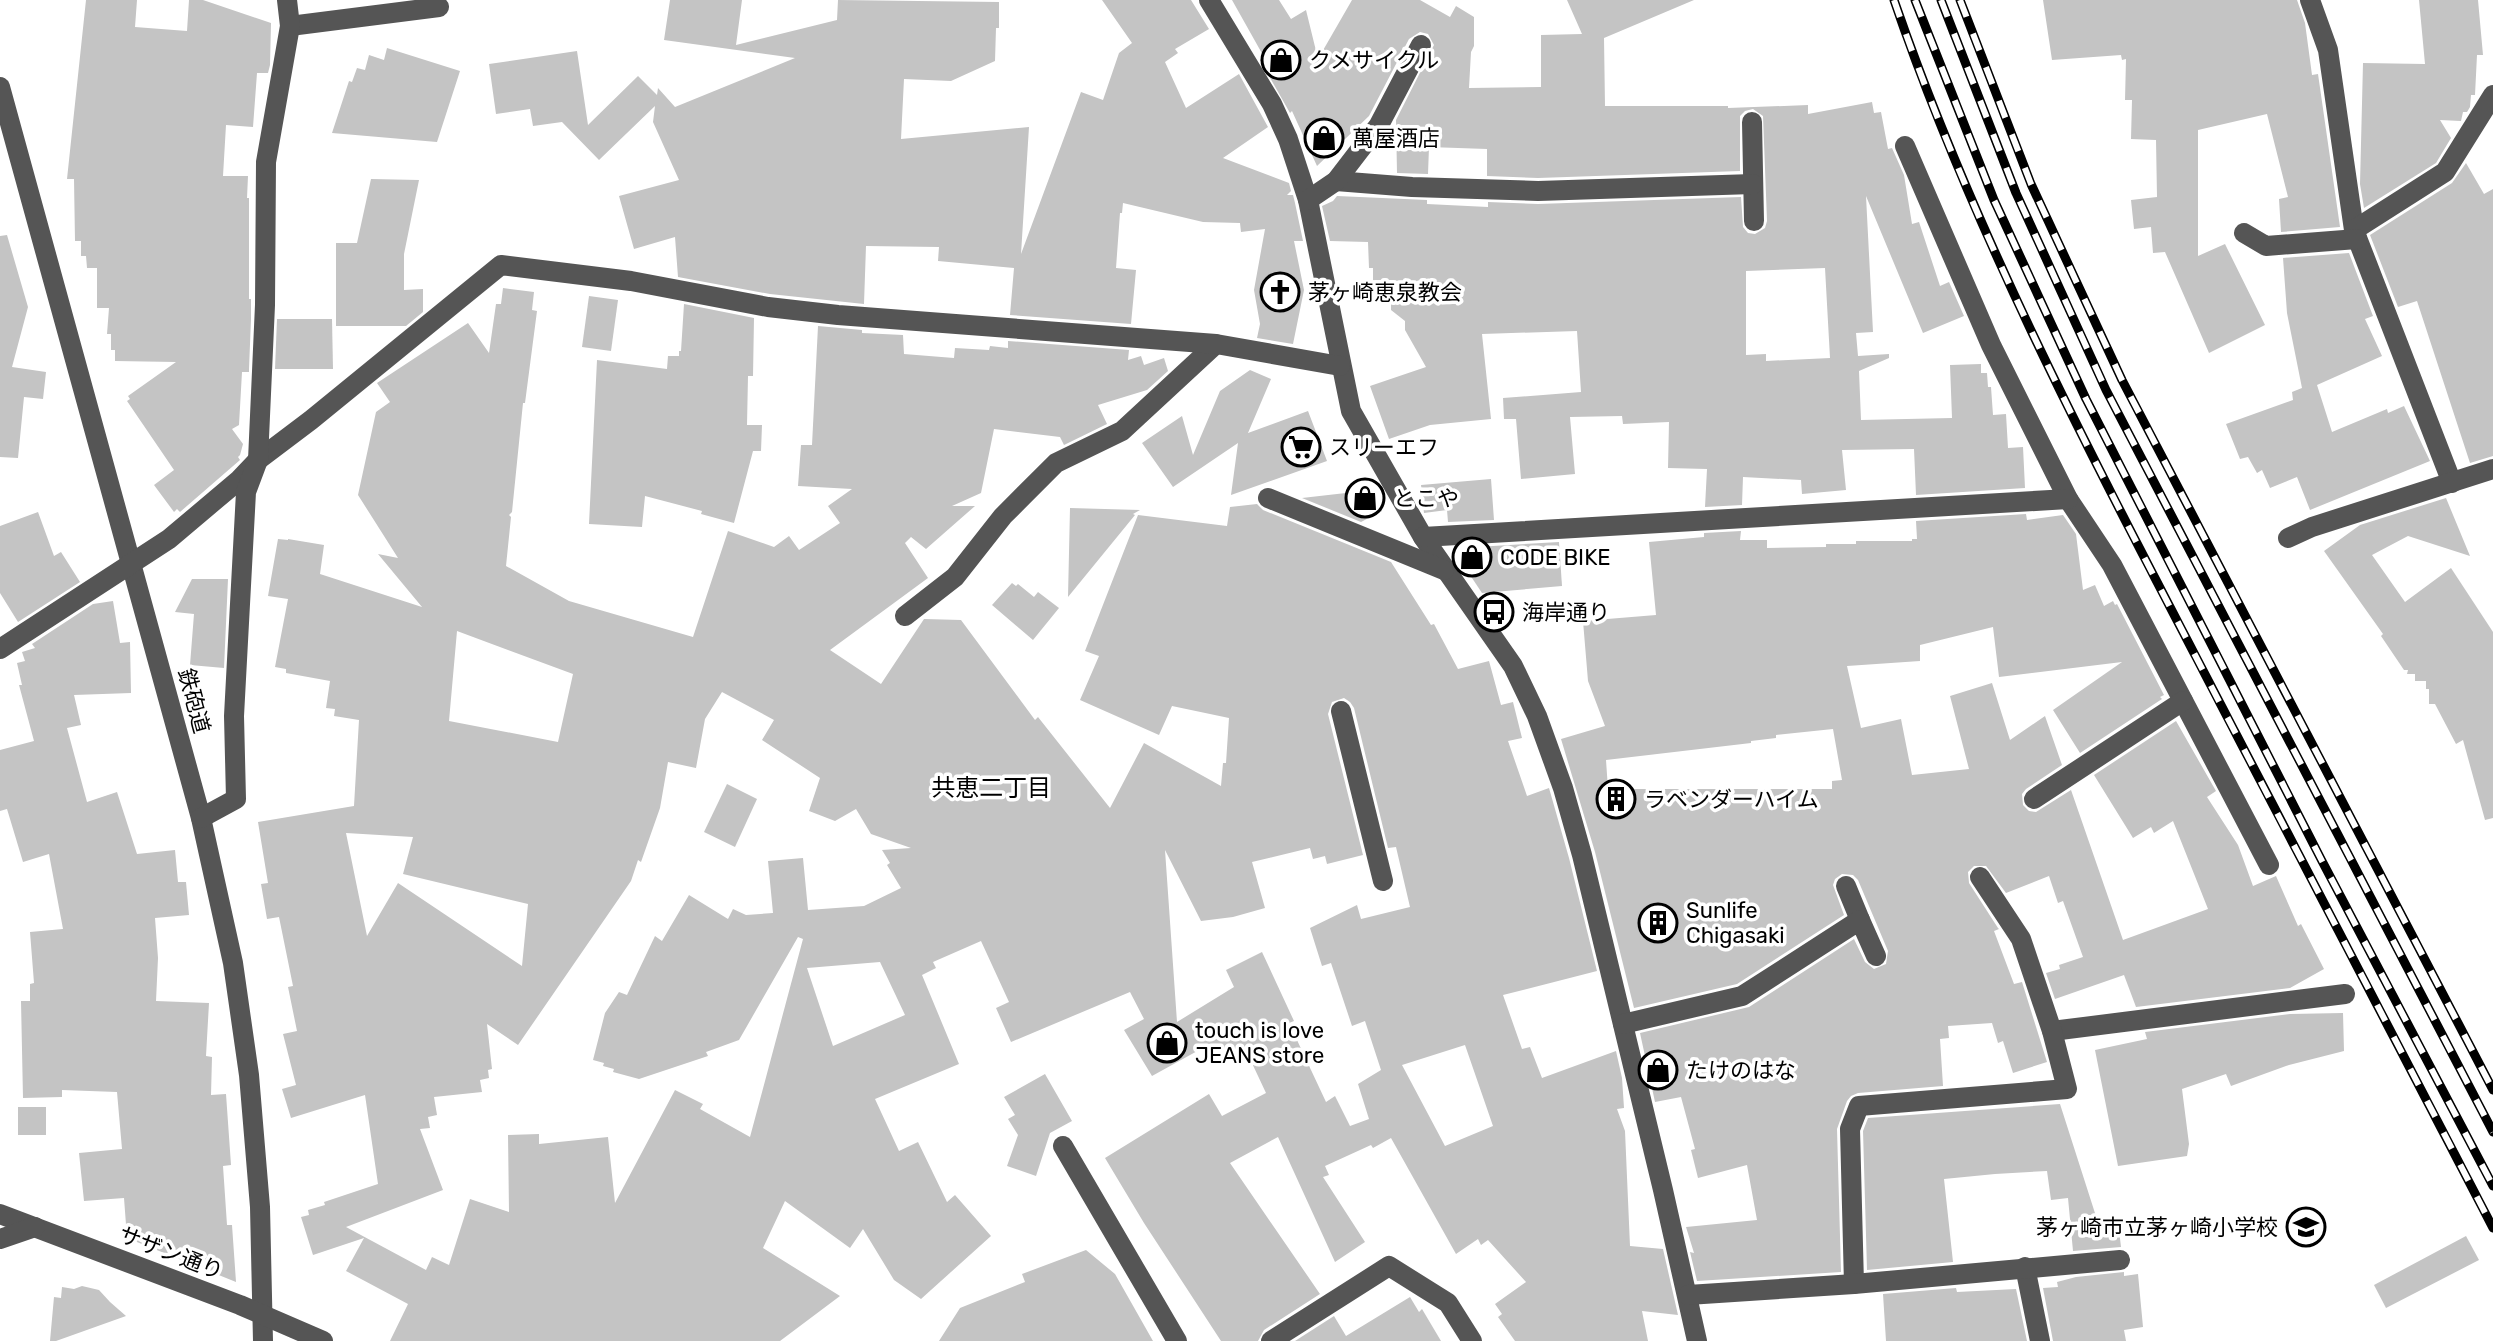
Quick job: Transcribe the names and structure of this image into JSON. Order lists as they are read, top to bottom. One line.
{"streets":{"street":["鉄砲道","サザン通り"]},"crossings":[["鉄砲道","サザン通り"]],"districts":["共恵二丁目"],"places":{"shop":["クメサイクル","萬屋酒店","とこや","CODE BIKE","touch is love JEANS store","たけのはな"],"church":["茅ヶ崎恵泉教会"],"supermarket":["スリーエフ"],"bus stop":["海岸通り"],"building":["ラベンダーハイム","Sunlife Chigasaki"],"school or university":["茅ヶ崎市立茅ヶ崎小学校"]}}
